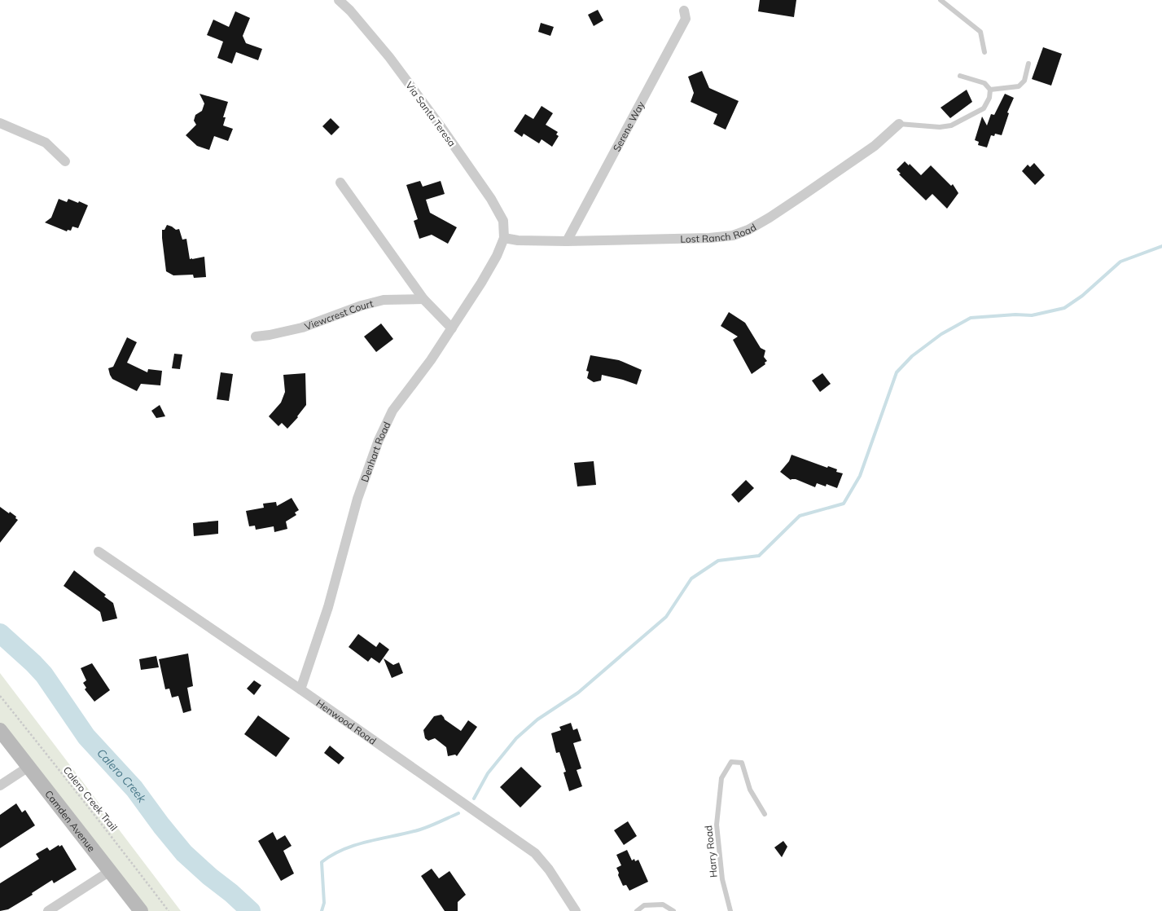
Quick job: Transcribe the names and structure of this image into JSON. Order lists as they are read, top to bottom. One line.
{"streets":{"street":["Via Santa Teresa","Serene Way","Lost Ranch Road","Viewcrest Court","Denhart Road","Henwood Road","Camden Avenue"],"lane":["Harry Road"],"path":["Calero Creek Trail"]},"crossings":[["Via Santa Teresa","Lost Ranch Road"],["Via Santa Teresa","Denhart Road"],["Serene Way","Lost Ranch Road"],["Lost Ranch Road","Denhart Road"],["Denhart Road","Henwood Road"]],"water":["Calero Creek"]}
